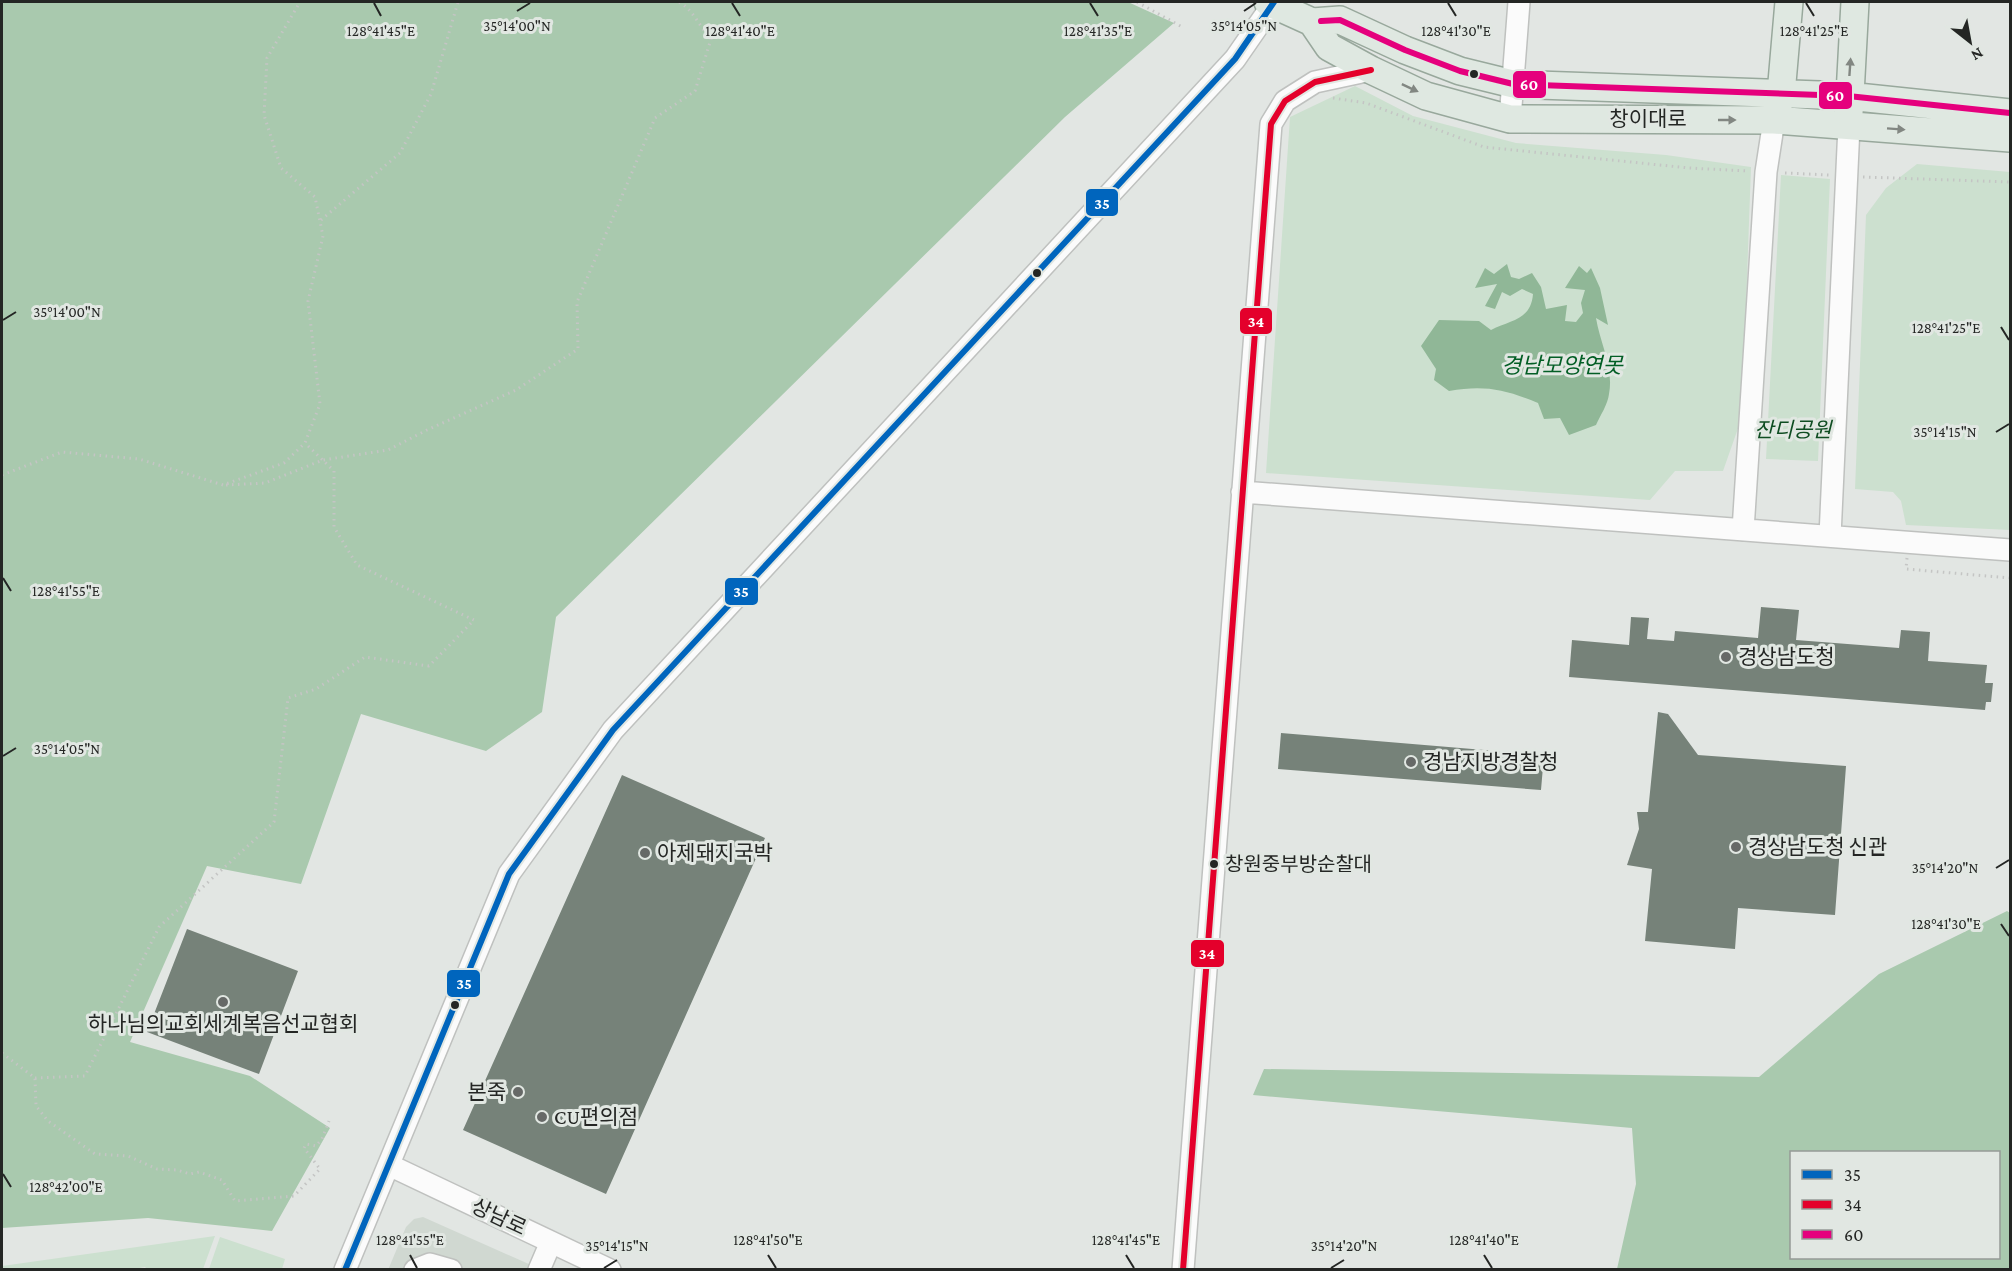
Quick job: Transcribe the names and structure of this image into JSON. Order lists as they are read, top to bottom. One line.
{"streets":{"main road":["창이대로"],"street":["상남로"]},"water":["경남모양연못"],"parks":["잔디공원"],"places":["경상남도청","경남지방경찰청","경상남도청 신관","아제돼지국박","창원중부방순찰대","하나님의교회세계복음선교협회","본죽","CU편의점"],"lines":["transit line 35","transit line 60","transit line 34"],"legend":["35","34","60"],"north":"bottom right","coordinates":["35°14'00\"N","35°14'05\"N","128°41'45\"E","128°41'40\"E","128°41'35\"E","128°41'30\"E","128°41'25\"E","35°14'15\"N","128°41'55\"E","35°14'20\"N","128°42'00\"E","128°41'50\"E"]}
